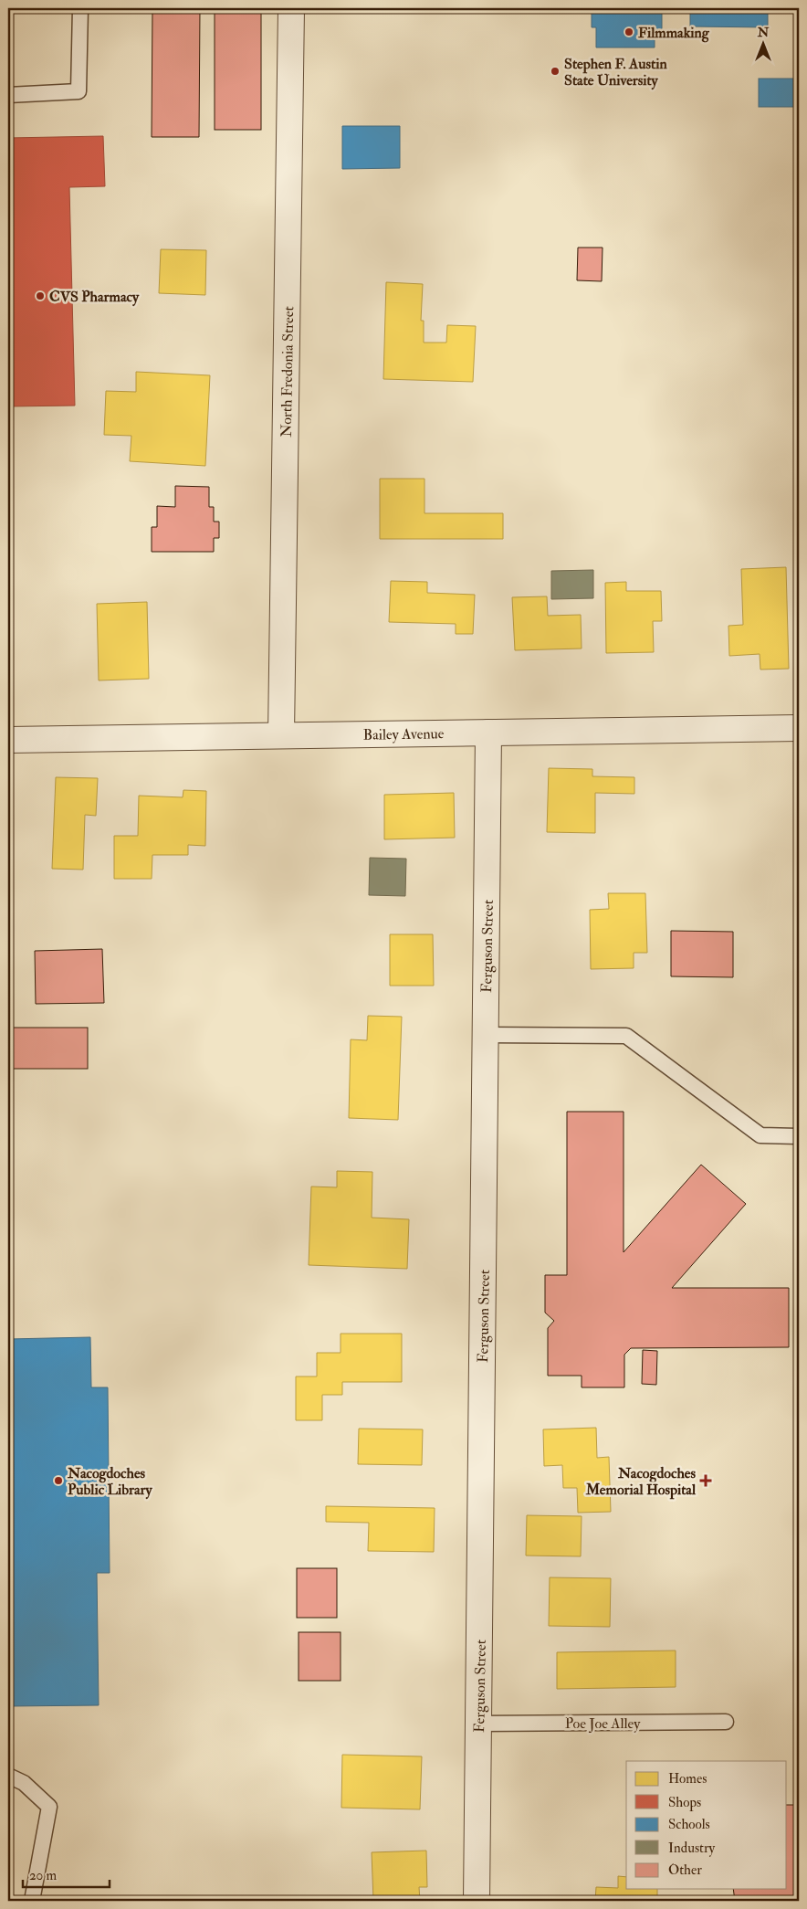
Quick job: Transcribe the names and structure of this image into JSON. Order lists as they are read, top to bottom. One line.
{"streets":{"street":["North Fredonia Street","Bailey Avenue","Ferguson Street"],"lane":["Poe Joe Alley"]},"crossings":[["North Fredonia Street","Bailey Avenue"],["Bailey Avenue","Ferguson Street"],["Ferguson Street","Poe Joe Alley"]],"places":{"other":["Filmmaking","Stephen F. Austin State University","CVS Pharmacy","Nacogdoches Public Library"],"health":["Nacogdoches Memorial Hospital"]},"legend":["Homes","Shops","Schools","Industry","Other"],"scale_bar":"20 m","north":"top"}
